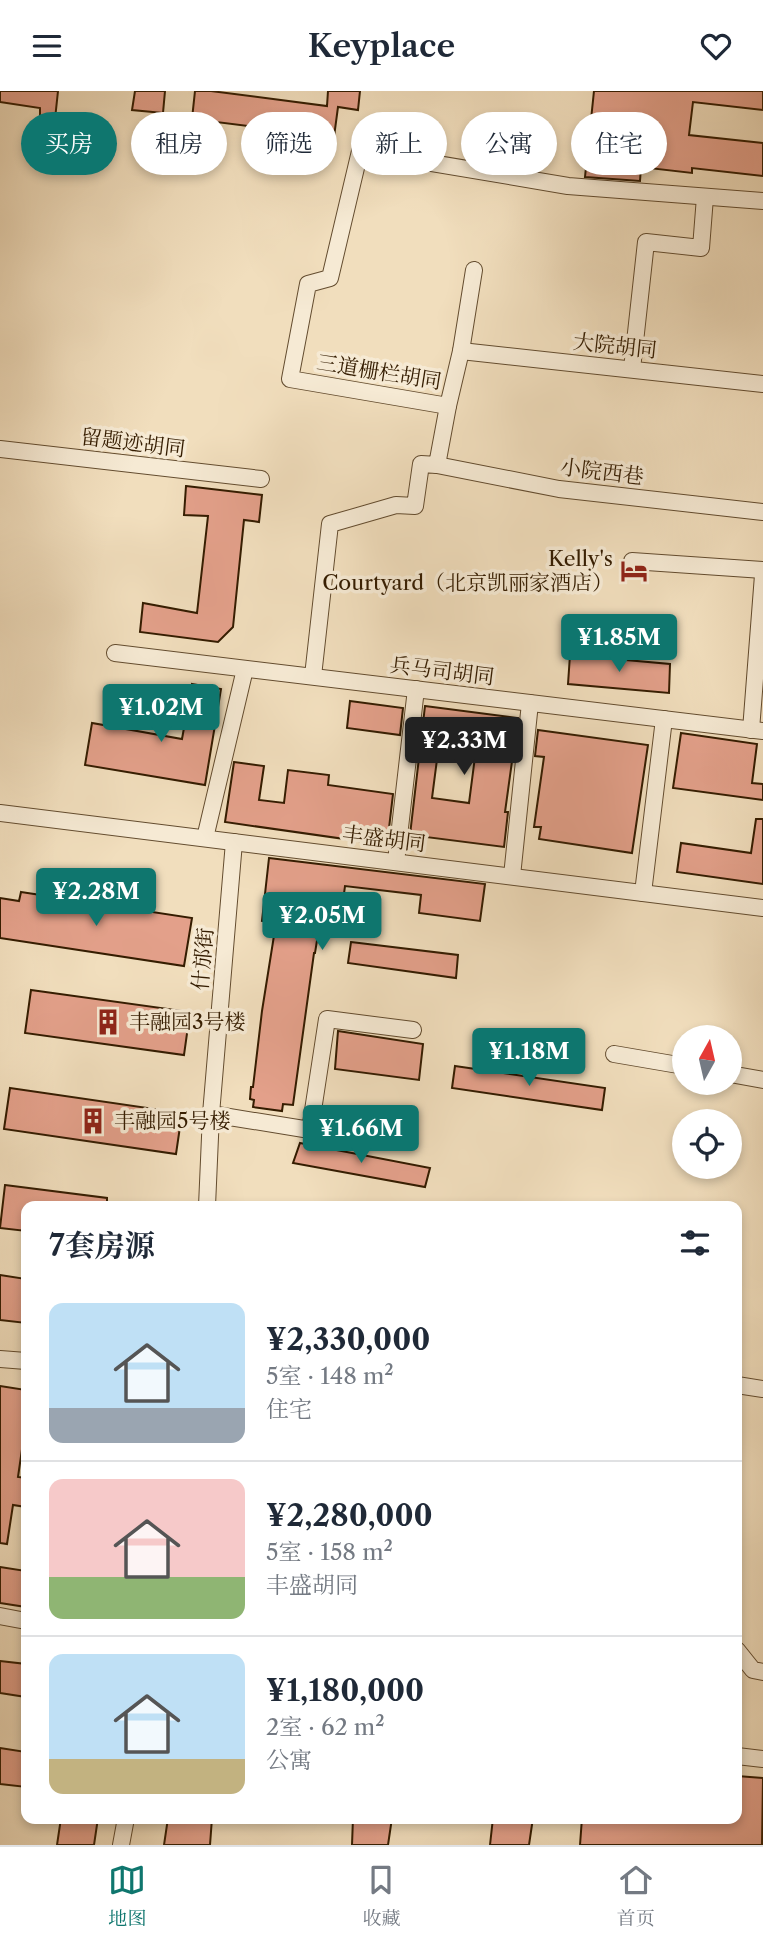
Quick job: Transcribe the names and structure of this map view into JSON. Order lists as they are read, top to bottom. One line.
{"streets":{"street":["大院胡同","三道栅栏胡同","留题迹胡同","小院西巷","兵马司胡同","丰盛胡同","什邡街"]},"crossings":[["大院胡同","三道栅栏胡同"],["丰盛胡同","什邡街"]],"places":{"hotel":["Kelly's Courtyard（北京凯丽家酒店）"],"building":["丰融园3号楼","丰融园5号楼"]},"north":"top","page":{"header":"Keyplace","chip":["买房","租房","筛选","新上","公寓","住宅"],"price":["¥1.85M","¥1.02M","¥2.33M","¥2.28M","¥2.05M","¥1.18M","¥1.66M"],"heading":"7套房源","list":[{"name":"¥2,330,000","note":"5室 · 148 m² · 住宅"},{"name":"¥2,280,000","note":"5室 · 158 m² · 丰盛胡同"},{"name":"¥1,180,000","note":"2室 · 62 m² · 公寓"}],"tabs":["地图","收藏","首页"]}}
